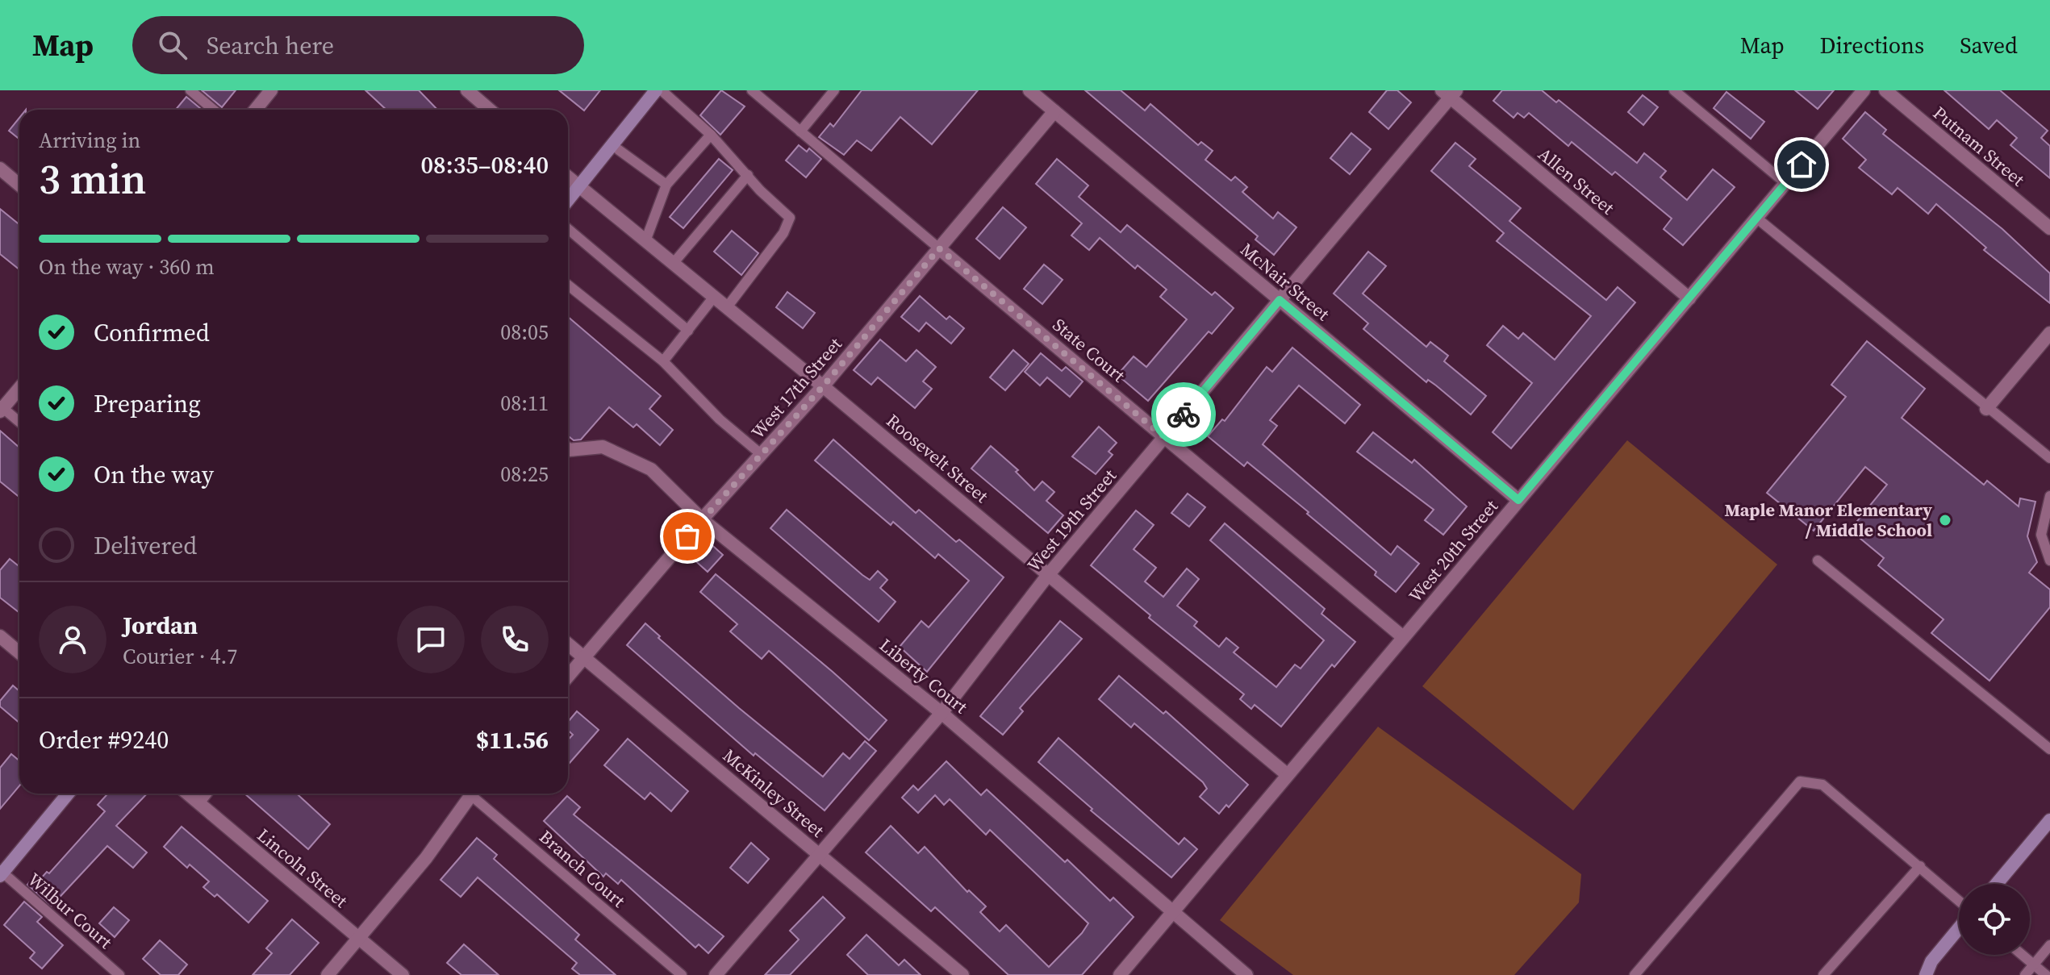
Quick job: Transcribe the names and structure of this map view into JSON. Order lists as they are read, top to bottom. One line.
{"streets":{"street":["Putnam Street","Allen Street","McNair Street","State Court","West 17th Street","Roosevelt Street","West 19th Street","West 20th Street","Liberty Court","McKinley Street","Lincoln Street"],"lane":["Branch Court","Wilbur Court"]},"crossings":[["Allen Street","West 19th Street"],["Allen Street","West 20th Street"],["McNair Street","West 17th Street"],["McNair Street","West 19th Street"],["McNair Street","West 20th Street"],["State Court","West 17th Street"],["State Court","West 19th Street"],["State Court","West 20th Street"],["West 17th Street","Roosevelt Street"],["West 17th Street","Liberty Court"],["West 17th Street","McKinley Street"],["Roosevelt Street","West 19th Street"],["Roosevelt Street","West 20th Street"],["West 19th Street","Liberty Court"],["West 19th Street","McKinley Street"],["West 20th Street","Liberty Court"]],"places":["Maple Manor Elementary / Middle School"],"page":{"header":"Map","search":"Search here","nav":["Map","Directions","Saved"],"heading":["3 min","Arriving in","08:35–08:40"],"panel":["Jordan","Courier · 4.7","Order #9240","$11.56"],"bar":"On the way · 360 m","list":[["Confirmed","08:05"],["Preparing","08:11"],["On the way","08:25"],"Delivered"]}}
